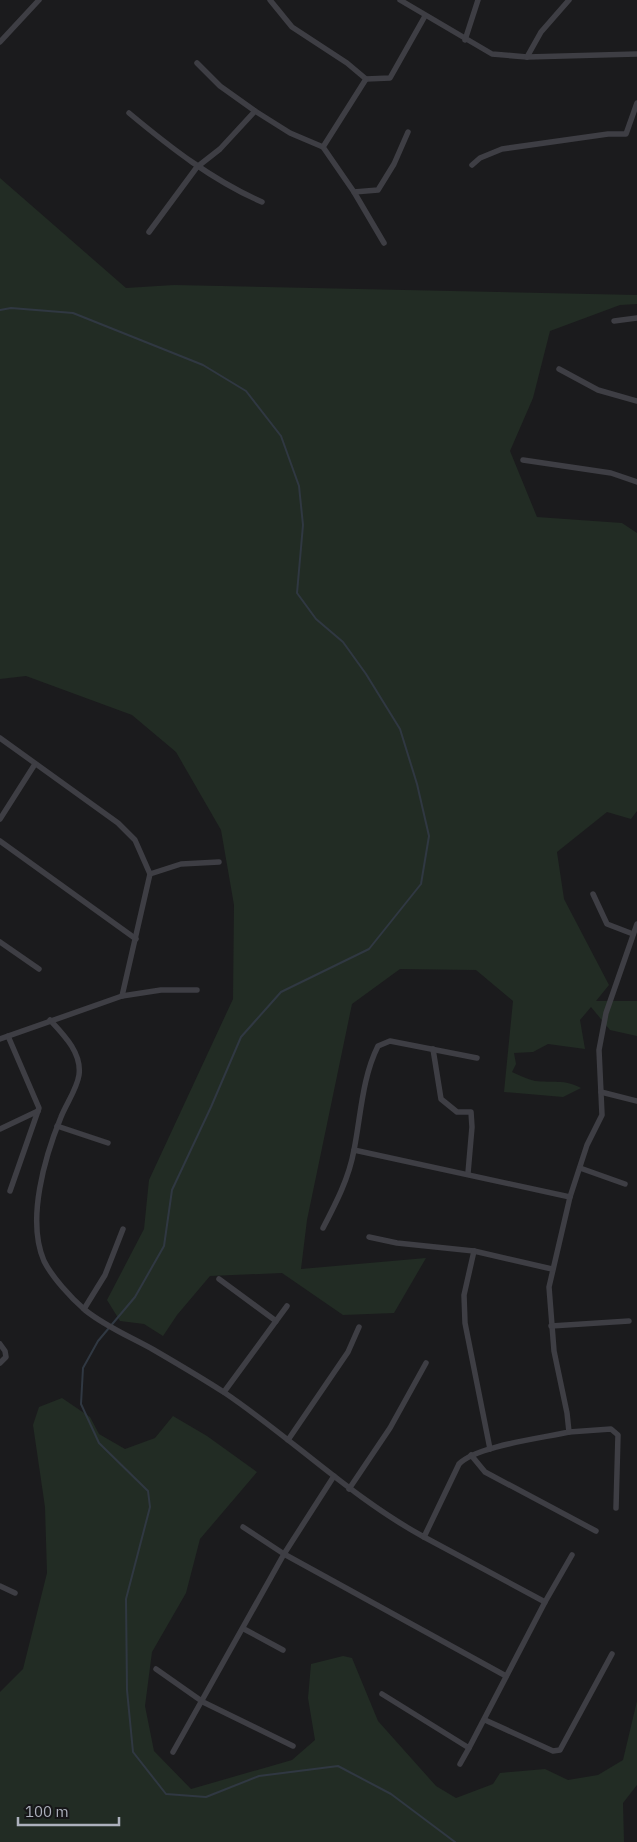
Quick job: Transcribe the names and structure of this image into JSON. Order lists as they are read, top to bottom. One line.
{"scale_bar":"100 m"}
